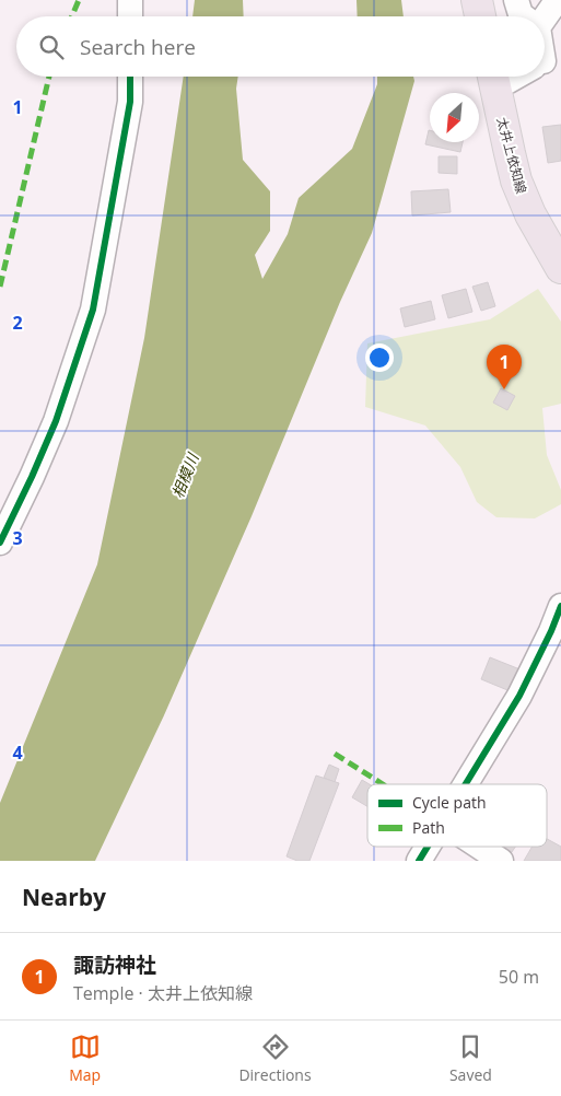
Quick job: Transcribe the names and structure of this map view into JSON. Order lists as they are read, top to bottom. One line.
{"streets":{"main road":["太井上依知線"]},"water":["相模川"],"legend":["Cycle path","Path"],"north":"bottom left","page":{"search":"Search here","pins":"1","heading":"Nearby","list":[{"mark":"1","name":"諏訪神社","note":"Temple · 太井上依知線","value":"50 m"}],"nav":["Map","Directions","Saved"]},"grid":{"rows":["1","2","3","4"]}}
